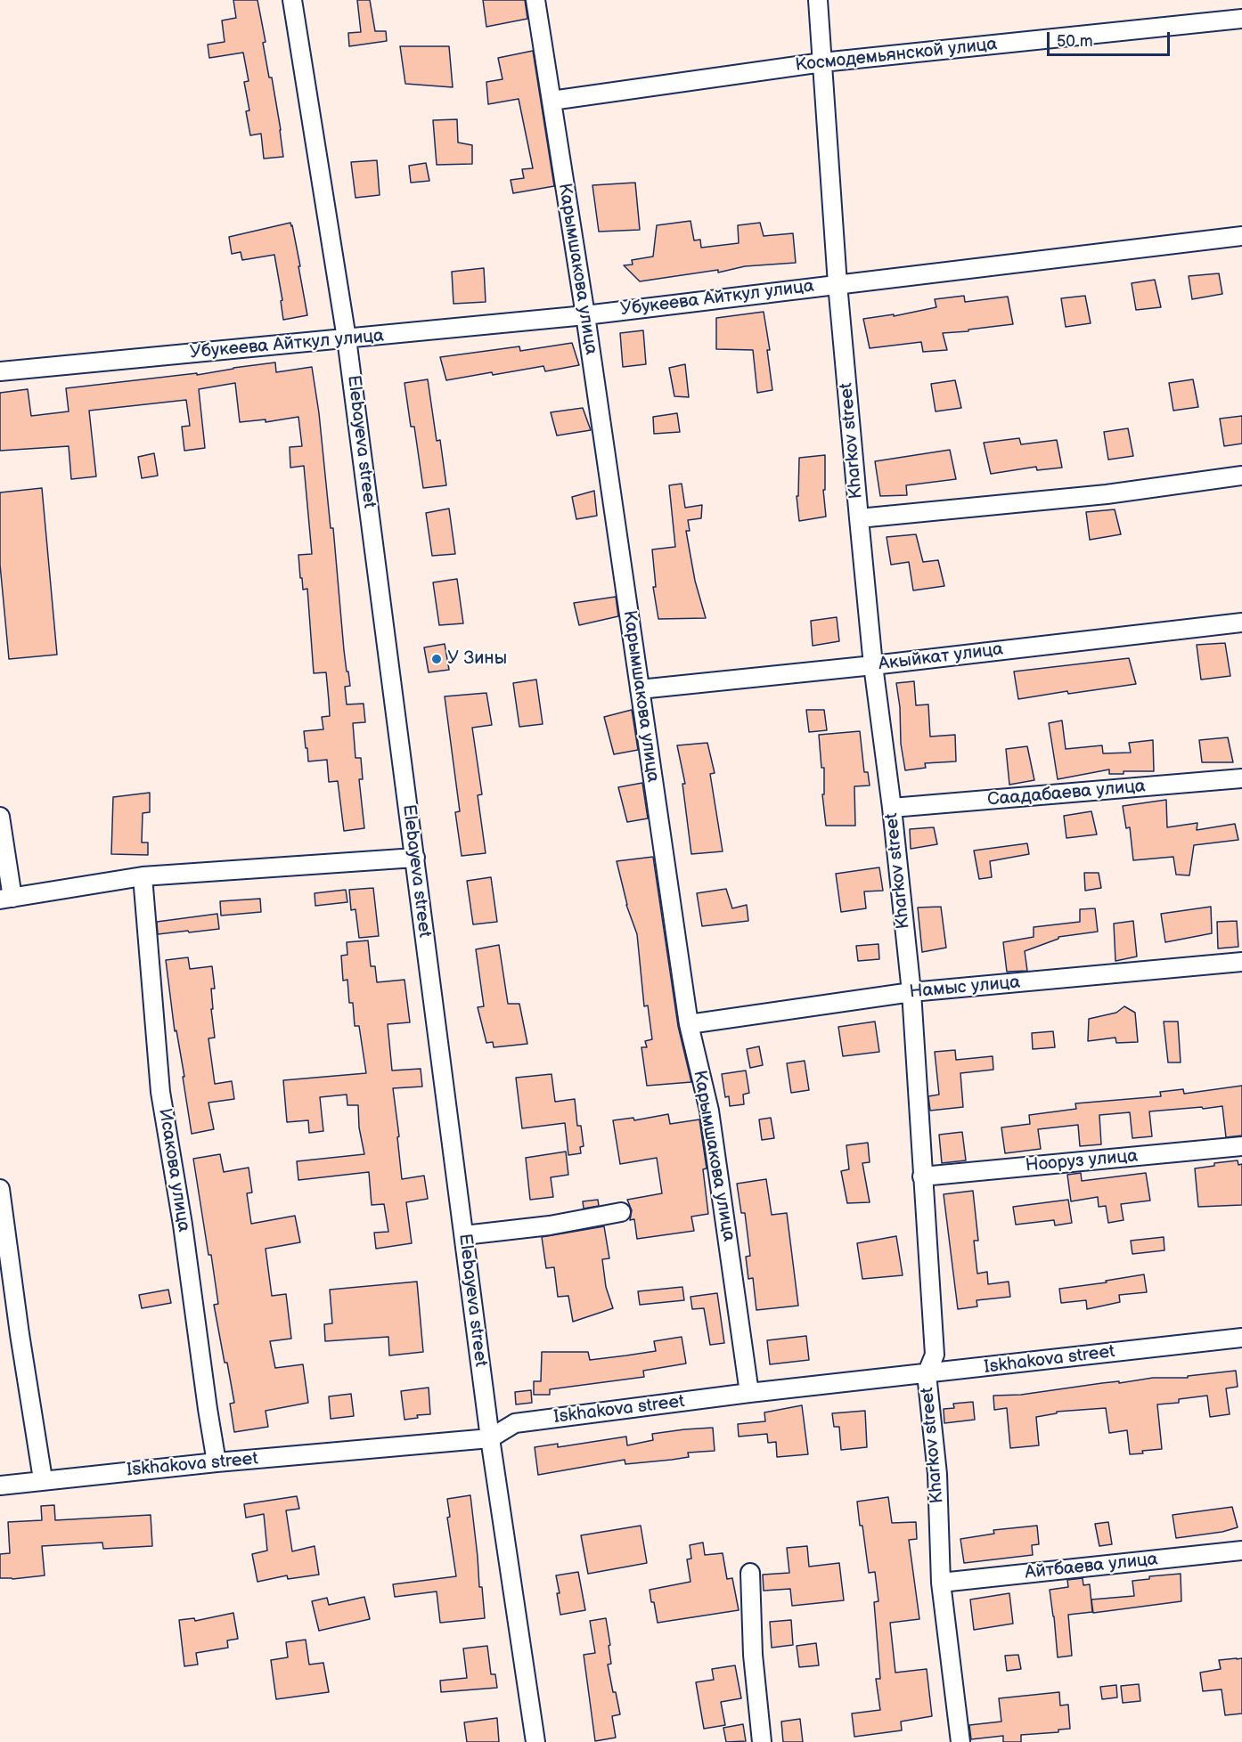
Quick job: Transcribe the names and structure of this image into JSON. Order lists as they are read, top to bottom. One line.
{"streets":{"street":["Космодемьянской улица","Карымшакова улица","Убукеева Айткул улица","Kharkov street","Elebayeva street","Акыйкат улица","Саадабаева улица","Намыс улица","Нооруз улица","Исакова улица","Iskhakova street","Айтбаева улица"]},"crossings":[["Космодемьянской улица","Карымшакова улица"],["Космодемьянской улица","Kharkov street"],["Карымшакова улица","Убукеева Айткул улица"],["Карымшакова улица","Акыйкат улица"],["Карымшакова улица","Намыс улица"],["Карымшакова улица","Iskhakova street"],["Убукеева Айткул улица","Kharkov street"],["Убукеева Айткул улица","Elebayeva street"],["Kharkov street","Акыйкат улица"],["Kharkov street","Саадабаева улица"],["Kharkov street","Намыс улица"],["Kharkov street","Нооруз улица"],["Kharkov street","Iskhakova street"],["Kharkov street","Айтбаева улица"],["Elebayeva street","Iskhakova street"],["Исакова улица","Iskhakova street"]],"places":["У Зины"],"scale_bar":"50 m"}
